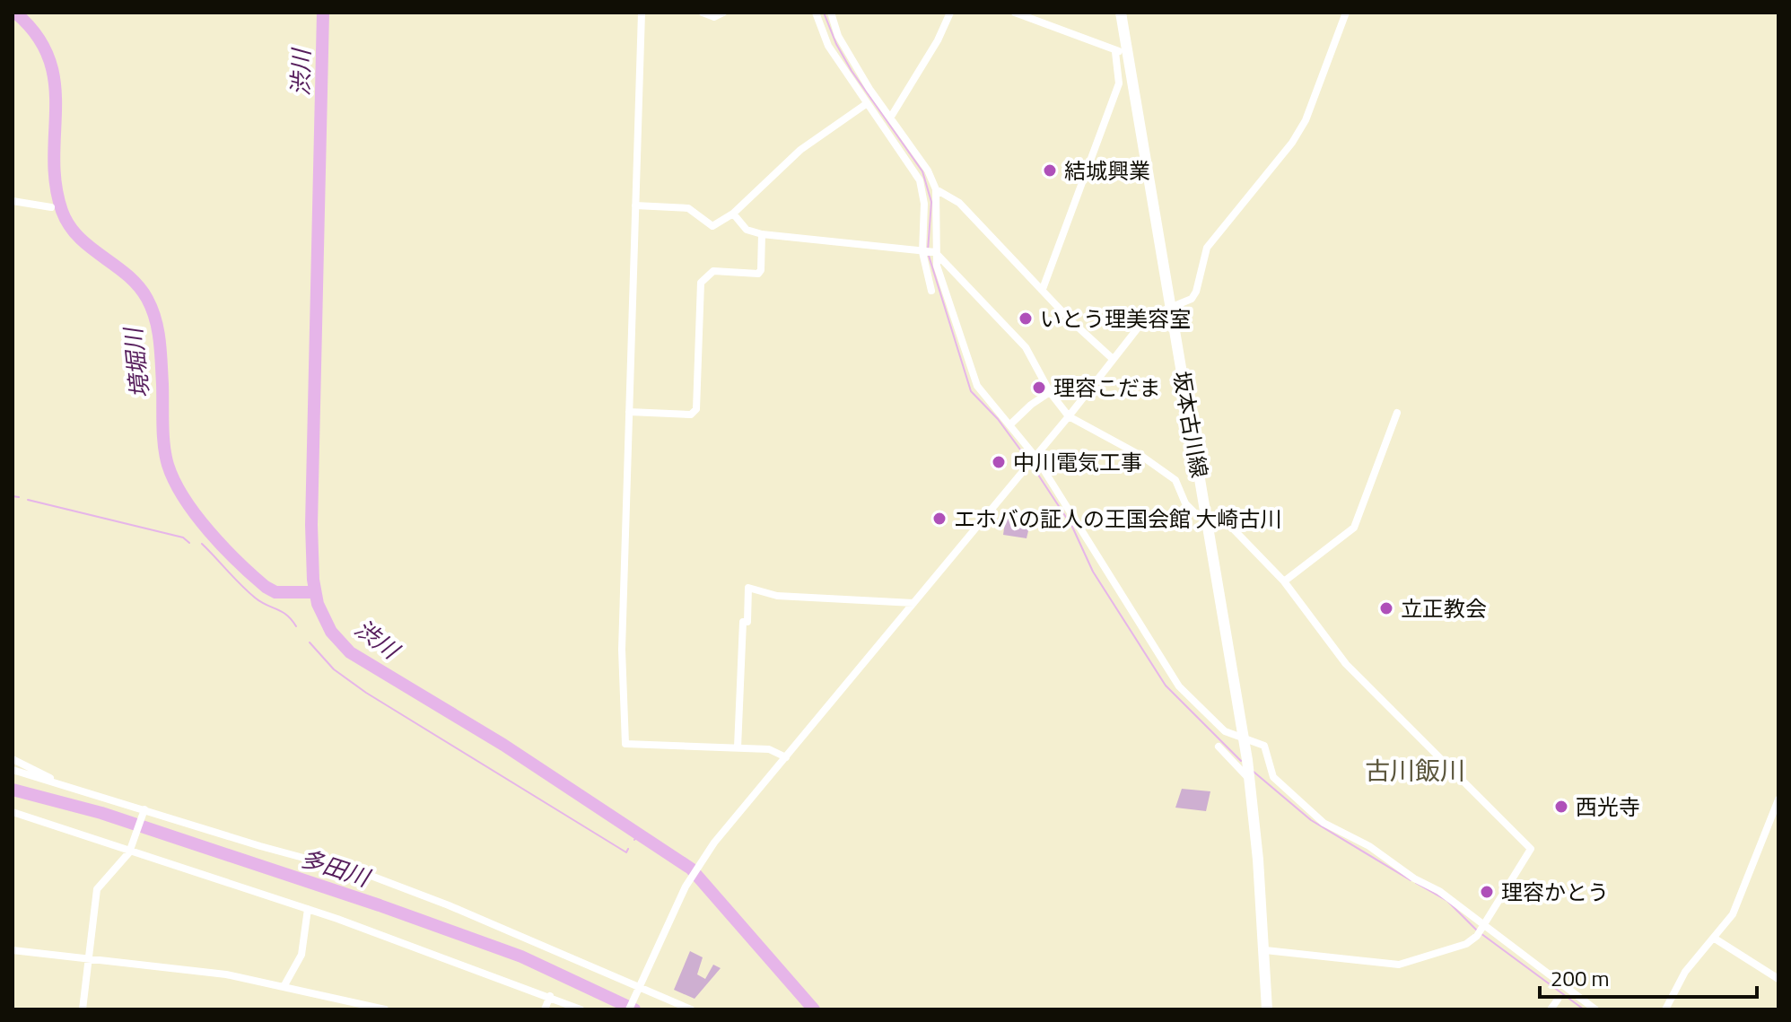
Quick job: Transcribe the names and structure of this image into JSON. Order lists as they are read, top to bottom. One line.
{"streets":{"main road":["坂本古川線"]},"districts":["古川飯川"],"water":["渋川","境堀川","多田川"],"places":["結城興業","いとう理美容室","理容こだま","中川電気工事","エホバの証人の王国会館 大崎古川","立正教会","西光寺","理容かとう"],"scale_bar":"200 m"}
